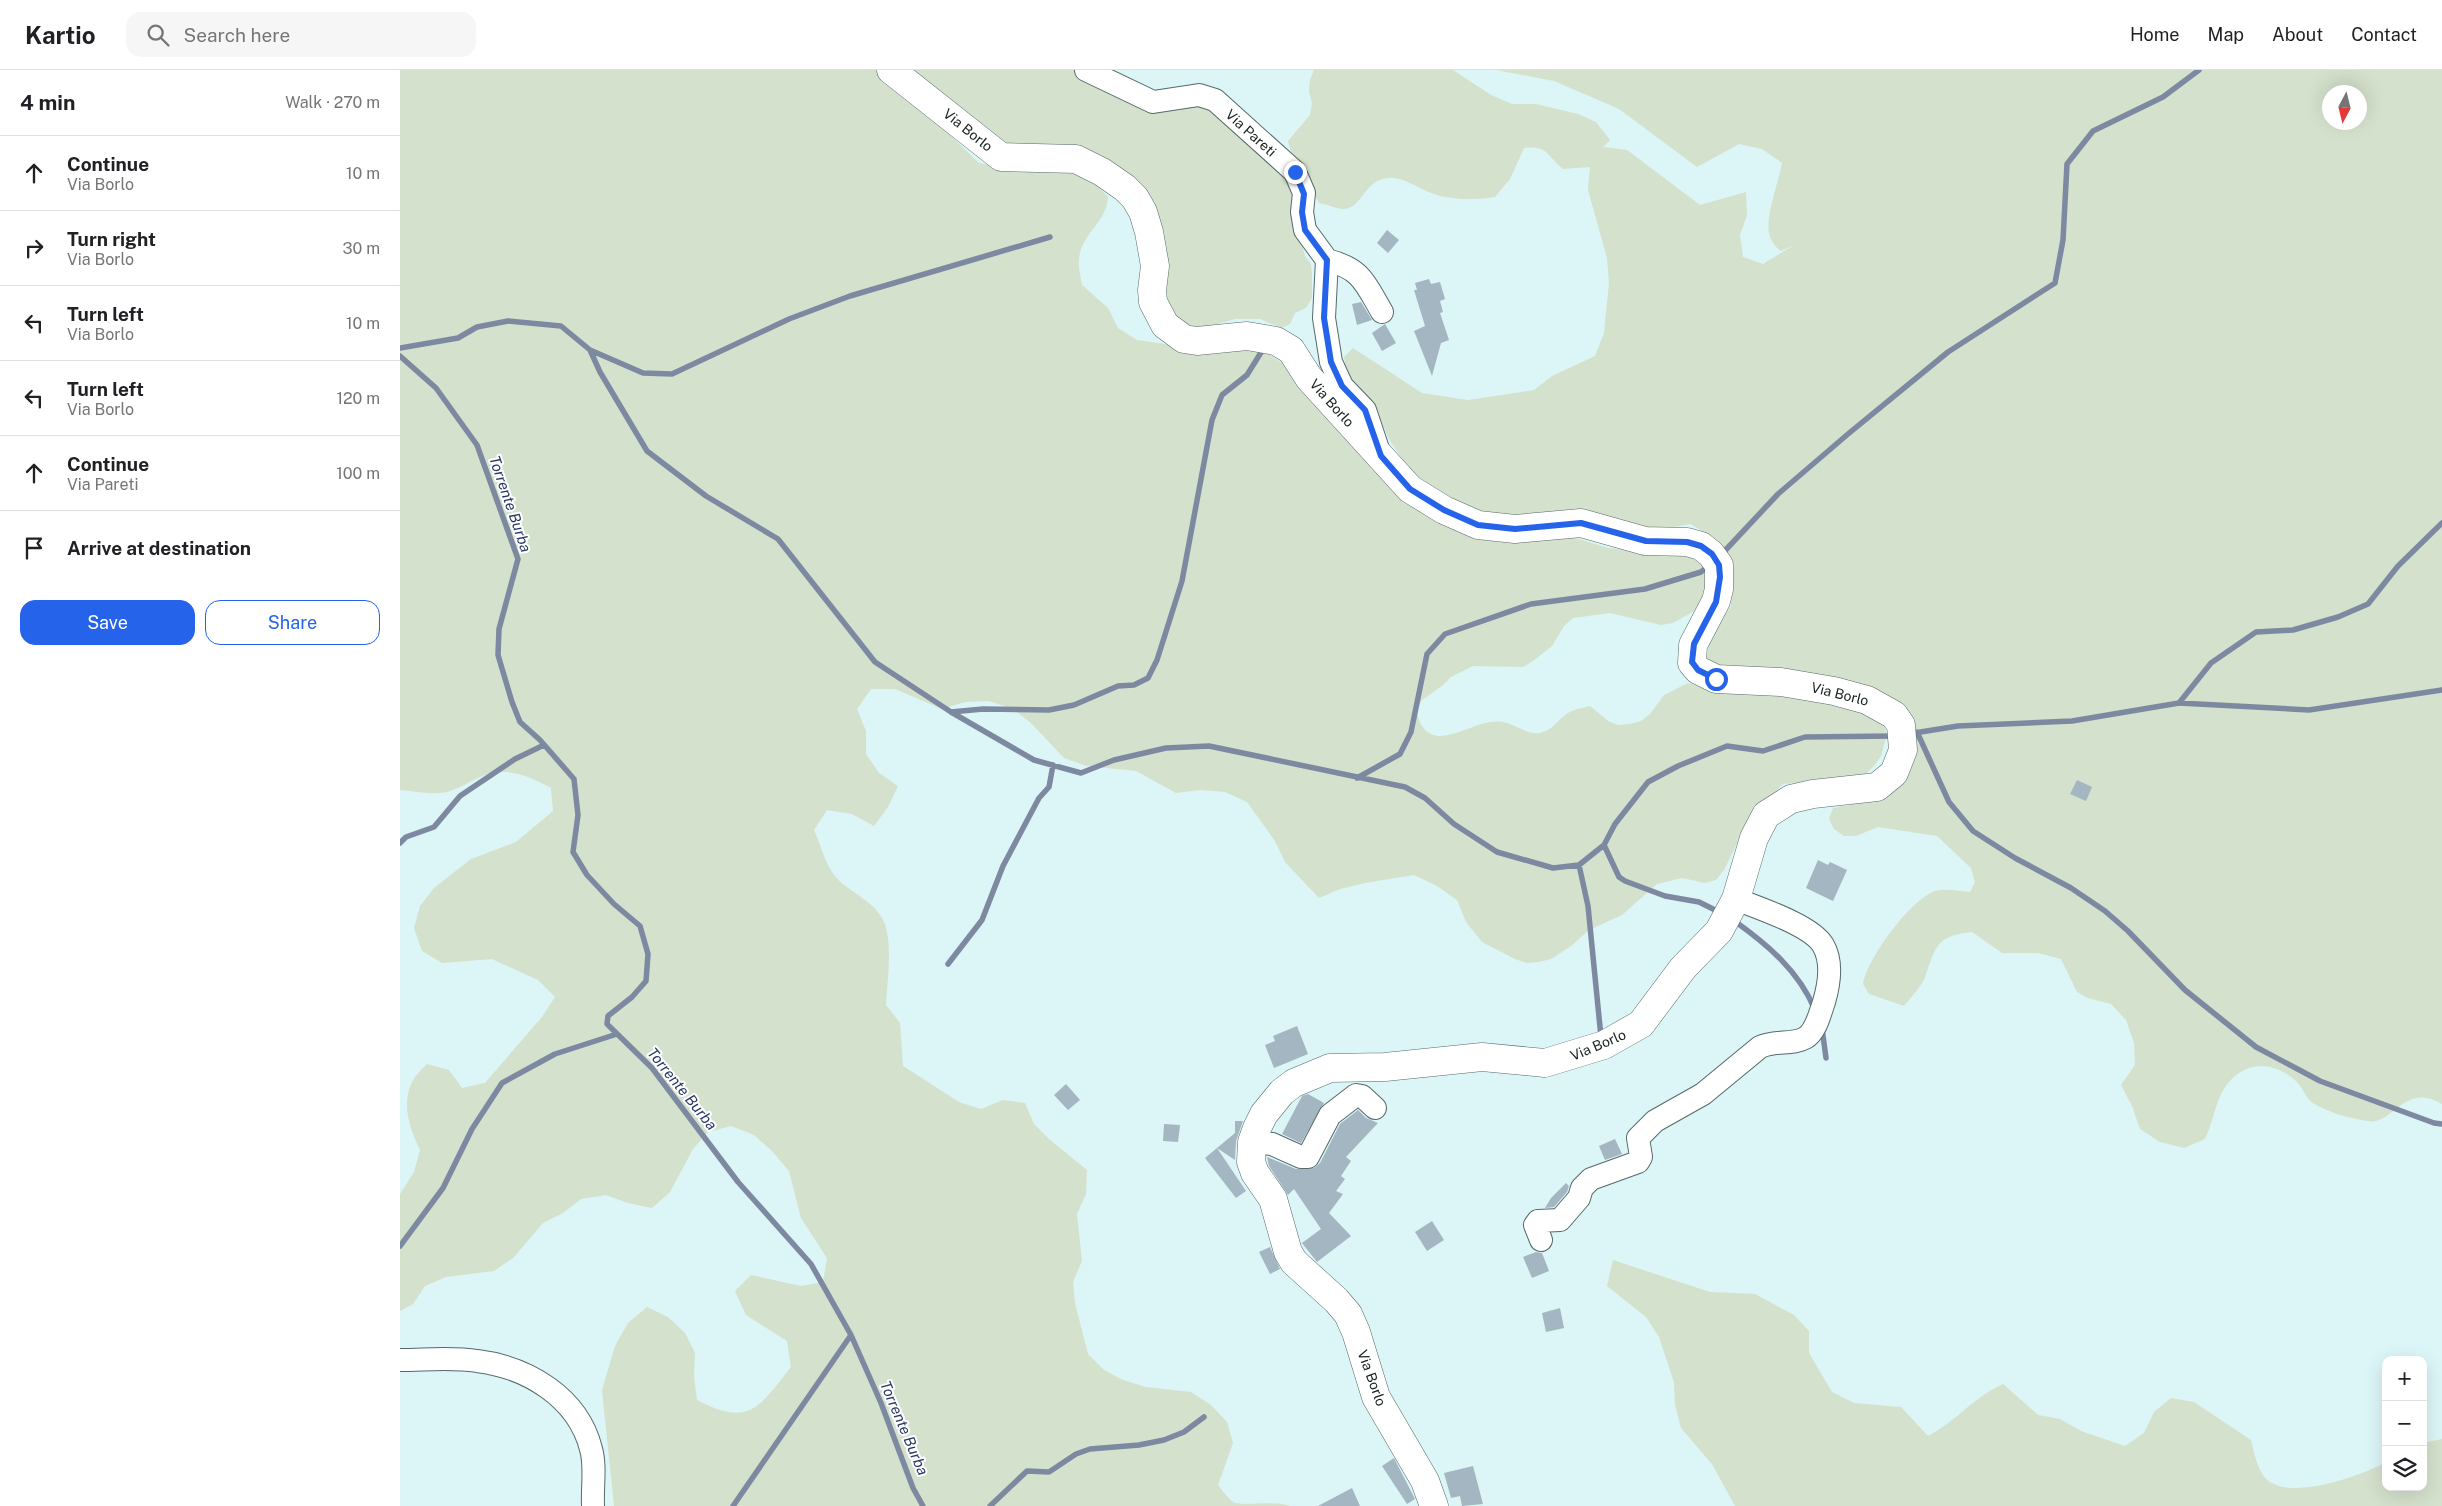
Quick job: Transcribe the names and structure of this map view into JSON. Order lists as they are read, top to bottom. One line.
{"streets":{"main road":["Via Borlo"],"street":["Via Pareti"]},"water":["Torrente Burba"],"north":"bottom","page":{"header":"Kartio","search":"Search here","nav":["Home","Map","About","Contact"],"heading":["4 min","Walk · 270 m"],"list":[["Continue","Via Borlo","10 m"],["Turn right","Via Borlo","30 m"],["Turn left","Via Borlo","10 m"],["Turn left","Via Borlo","120 m"],["Continue","Via Pareti","100 m"],"Arrive at destination"],"buttons":["Save","Share"],"map_buttons":["+","−"]}}
